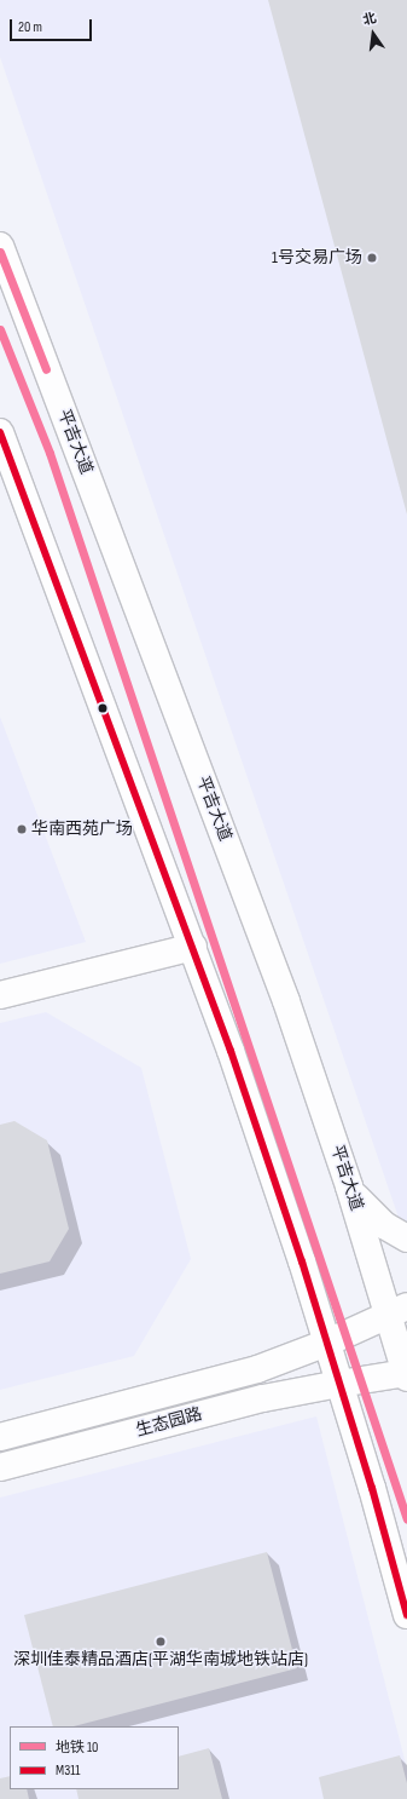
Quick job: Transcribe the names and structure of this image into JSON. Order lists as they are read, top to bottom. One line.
{"streets":{"main road":["平吉大道","生态园路"]},"crossings":[["平吉大道","生态园路"]],"places":["1号交易广场","华南西苑广场","深圳佳泰精品酒店(平湖华南城地铁站店)"],"lines":["metro line 10","transit line M311"],"legend":["地铁 10","M311"],"scale_bar":"20 m","north":"top"}
